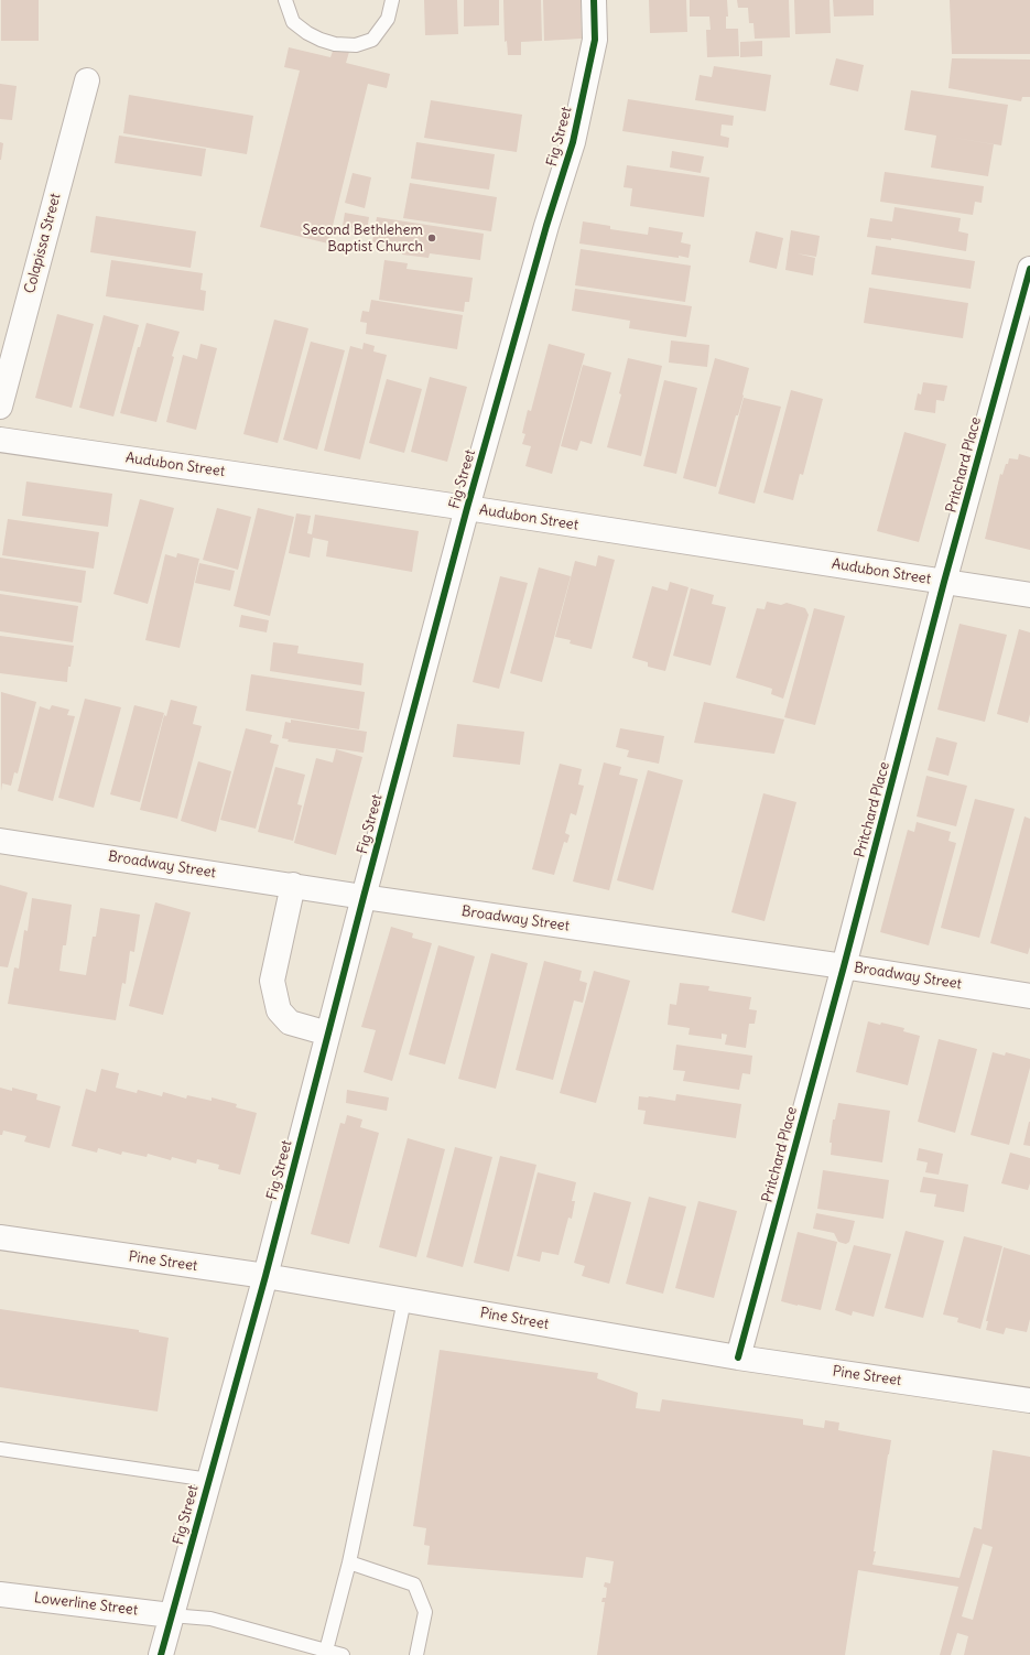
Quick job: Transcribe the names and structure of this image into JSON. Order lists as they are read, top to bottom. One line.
{"streets":{"street":["Fig Street","Colapissa Street","Audubon Street","Pritchard Place","Broadway Street","Pine Street","Lowerline Street"]},"crossings":[["Fig Street","Audubon Street"],["Fig Street","Broadway Street"],["Fig Street","Pine Street"],["Fig Street","Lowerline Street"],["Audubon Street","Pritchard Place"],["Pritchard Place","Broadway Street"],["Pritchard Place","Pine Street"]],"places":["Second Bethlehem Baptist Church"]}
